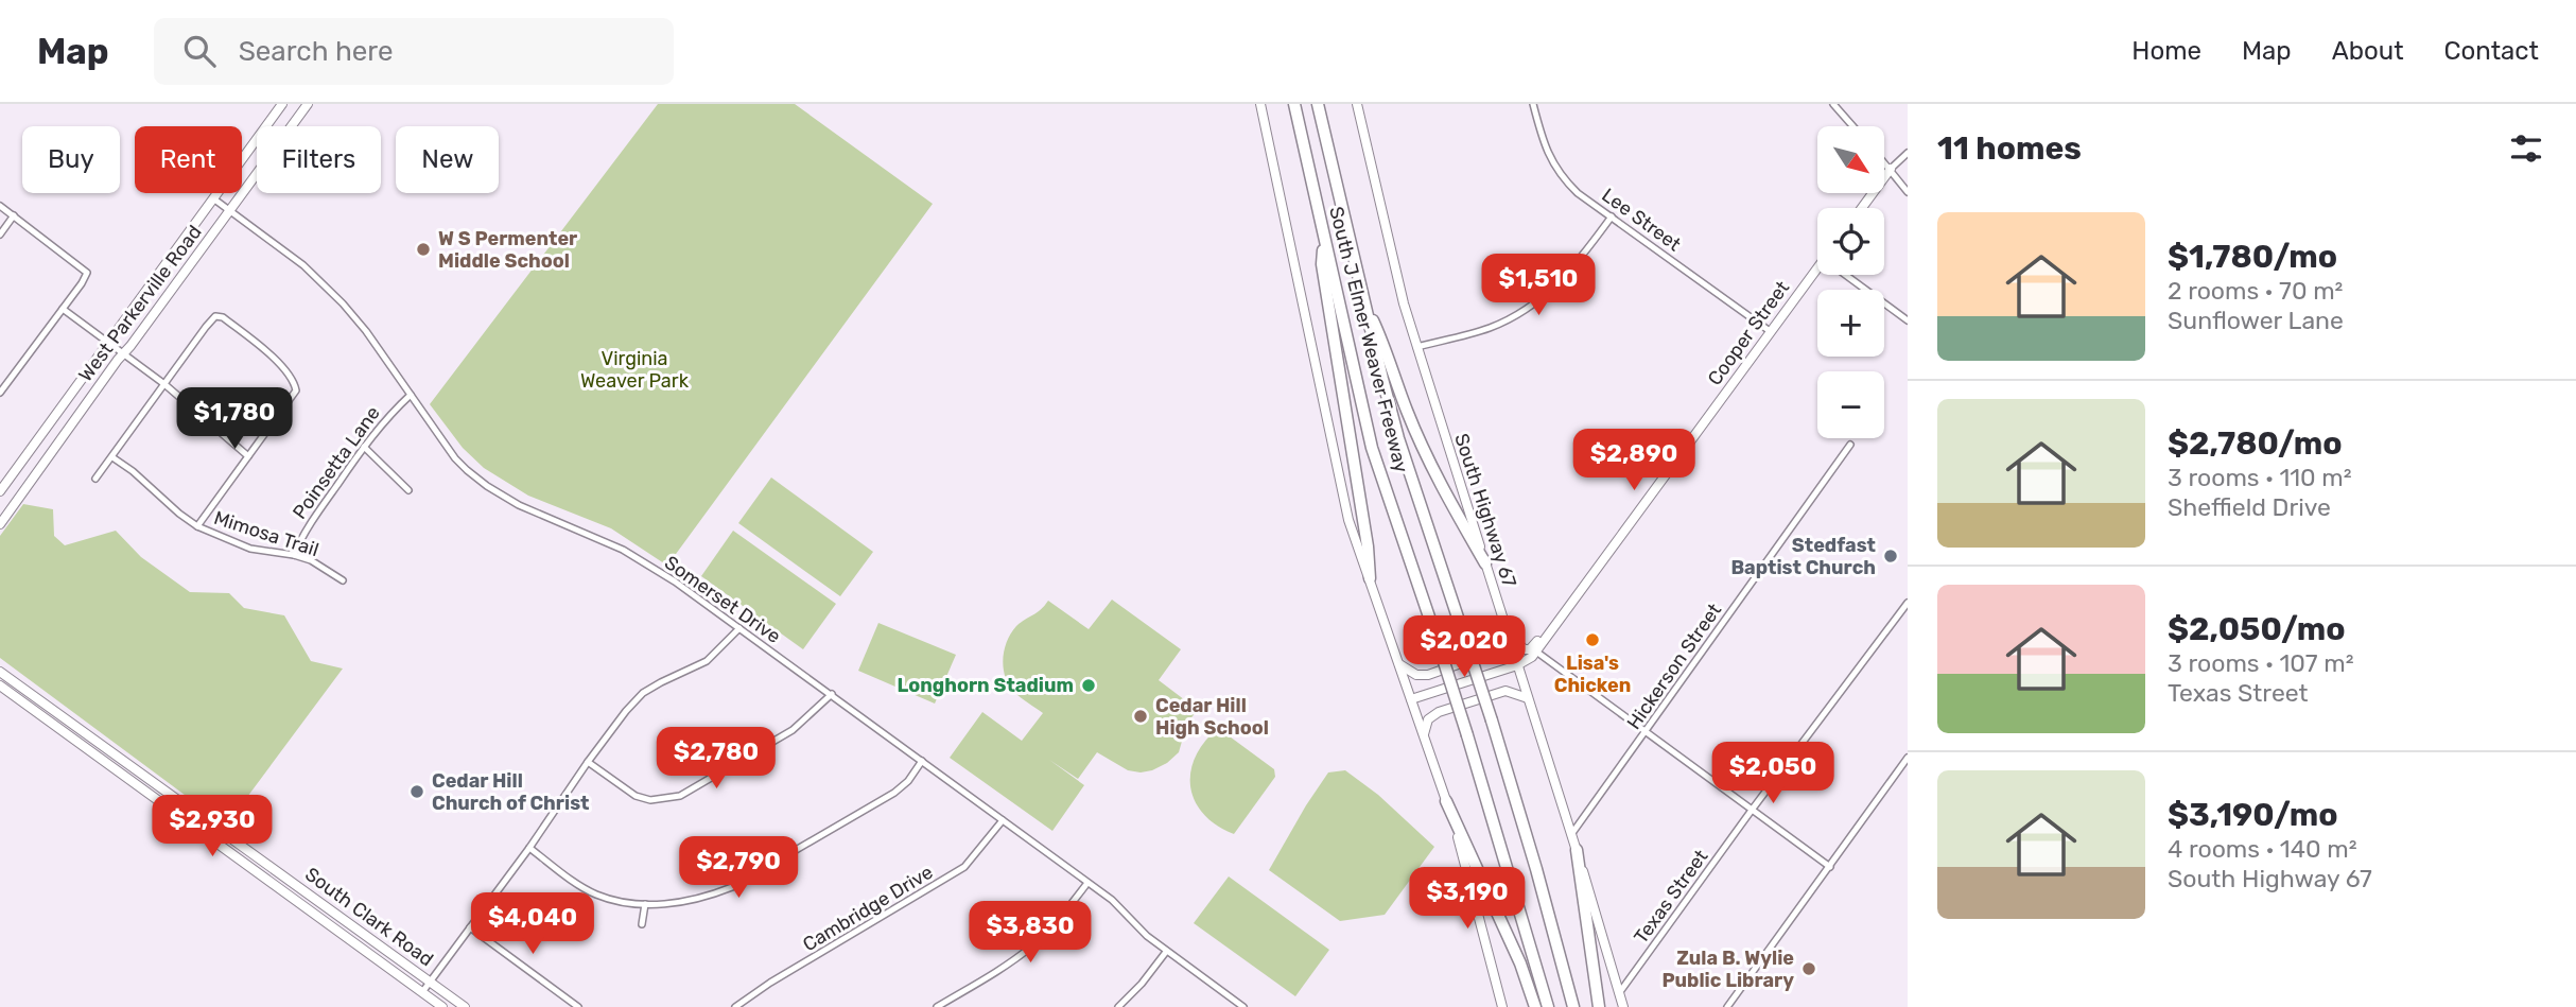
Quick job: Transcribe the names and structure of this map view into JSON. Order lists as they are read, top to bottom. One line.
{"streets":{"highway":["South J Elmer Weaver Freeway"],"main road":["West Parkerville Road","Cooper Street","South Highway 67","South Clark Road"],"street":["Lee Street","Poinsetta Lane","Mimosa Trail","Somerset Drive","Hickerson Street","Texas Street","Cambridge Drive"]},"crossings":[["Lee Street","Cooper Street"],["West Parkerville Road","Somerset Drive"],["Cooper Street","South Highway 67"],["Poinsetta Lane","Mimosa Trail"],["Poinsetta Lane","Somerset Drive"],["South Highway 67","Hickerson Street"],["South Highway 67","Texas Street"],["Somerset Drive","Cambridge Drive"]],"parks":["Virginia Weaver Park"],"places":["W S Permenter Middle School","Stedfast Baptist Church","Lisa's Chicken","Longhorn Stadium","Cedar Hill High School","Cedar Hill Church of Christ","Zula B. Wylie Public Library"],"north":"bottom right","page":{"header":"Map","search":"Search here","nav":["Home","Map","About","Contact"],"heading":"11 homes","map_buttons":["+","−"],"chip":["Buy","Rent","Filters","New"],"list":[{"name":"$1,780/mo","note":"2 rooms · 70 m² · Sunflower Lane"},{"name":"$2,780/mo","note":"3 rooms · 110 m² · Sheffield Drive"},{"name":"$2,050/mo","note":"3 rooms · 107 m² · Texas Street"},{"name":"$3,190/mo","note":"4 rooms · 140 m² · South Highway 67"}],"price":["$1,510","$1,780","$2,890","$2,020","$2,780","$2,050","$2,930","$2,790","$3,190","$4,040","$3,830"]}}
